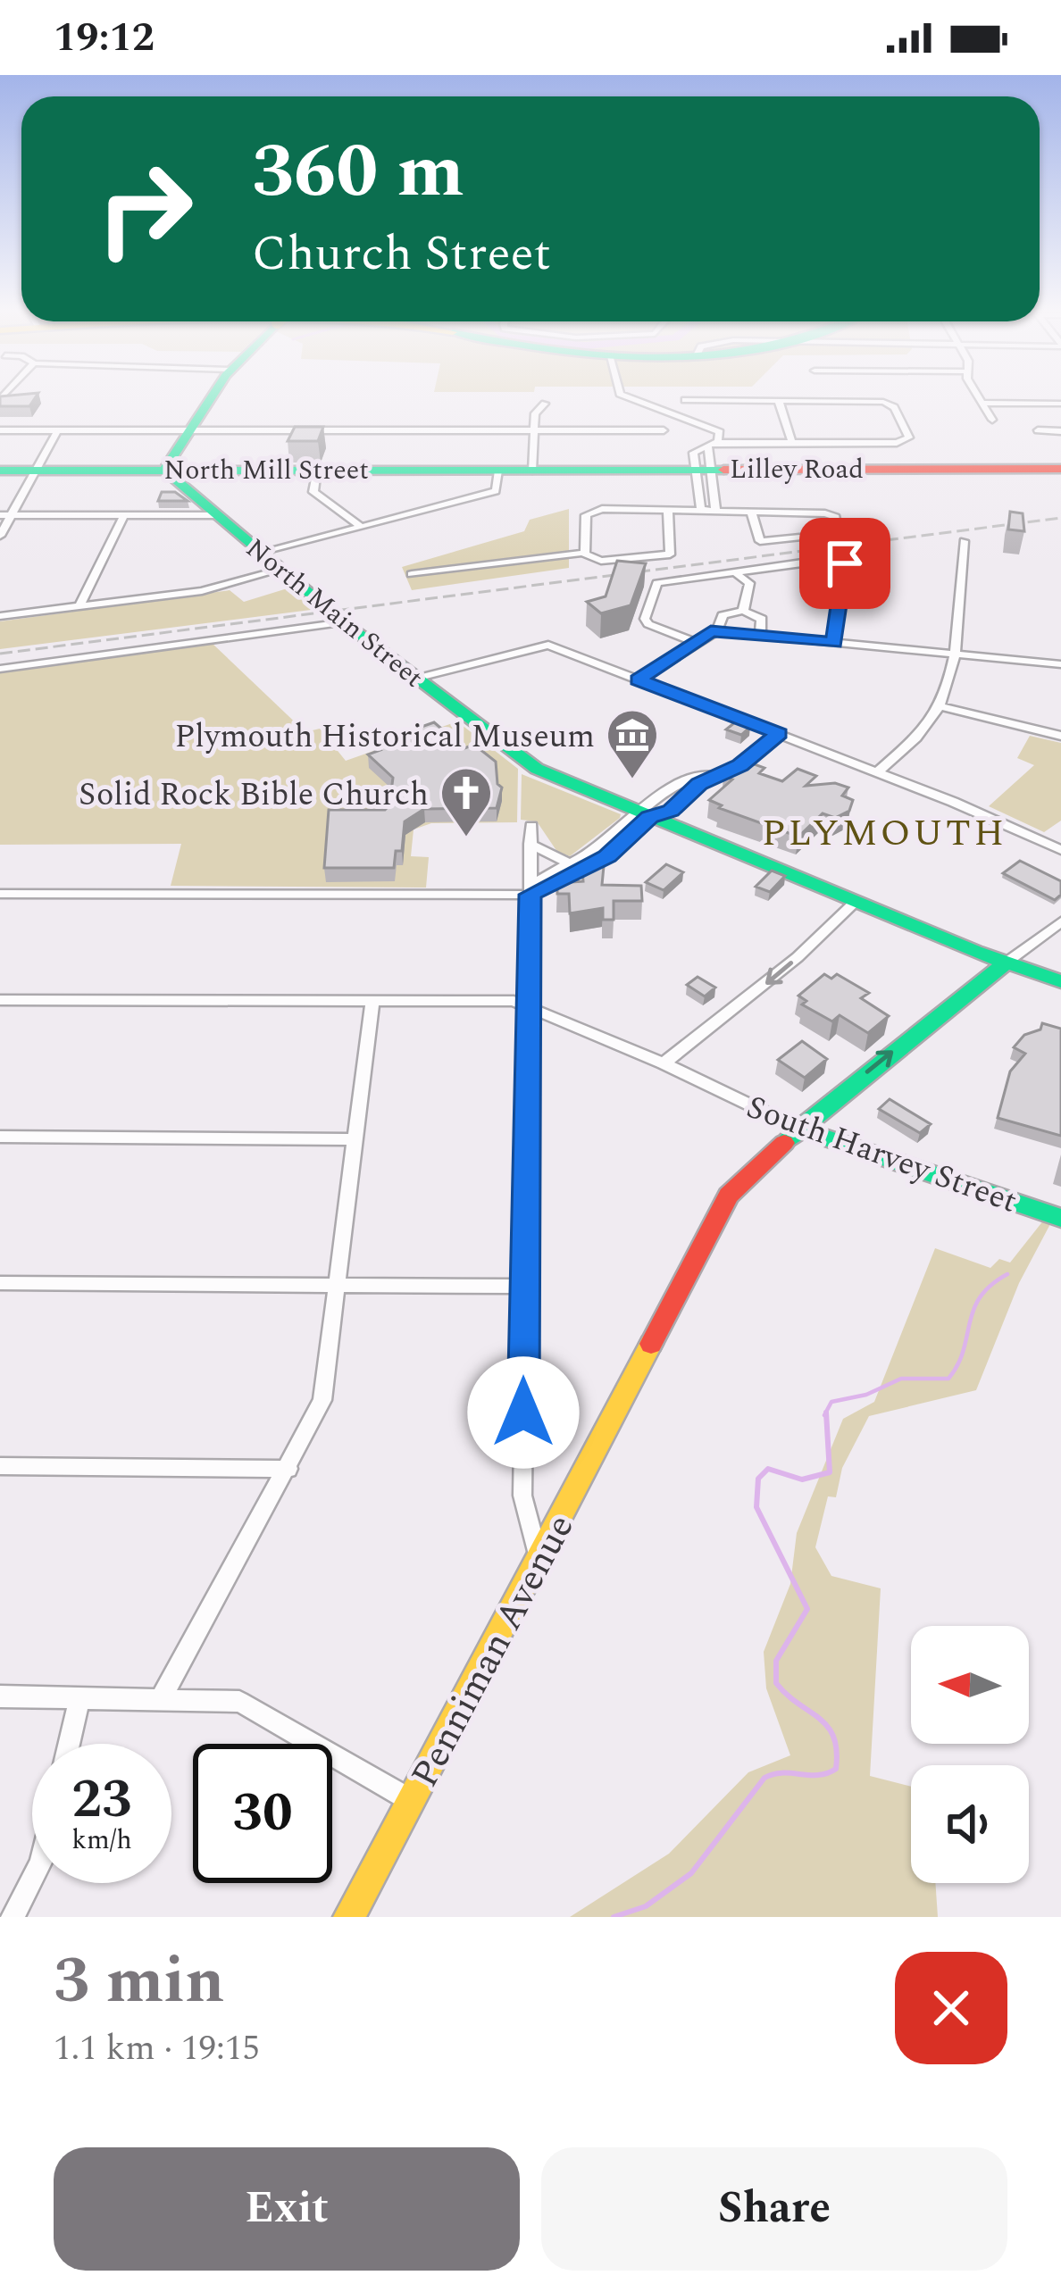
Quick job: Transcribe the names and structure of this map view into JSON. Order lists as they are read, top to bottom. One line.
{"streets":{"street":["Lilley Road","North Mill Street","North Main Street","South Harvey Street","Penniman Avenue"]},"crossings":[["Lilley Road","North Mill Street"],["North Mill Street","North Main Street"],["North Main Street","Penniman Avenue"],["South Harvey Street","Penniman Avenue"]],"districts":["PLYMOUTH"],"places":{"museum":["Plymouth Historical Museum"],"church":["Solid Rock Bible Church"]},"north":"left","page":{"status":"19:12","turn":["360 m","Church Street"],"speed":"23 km/h","limit":"30","heading":["3 min","1.1 km · 19:15"],"buttons":["Exit","Share"]}}
